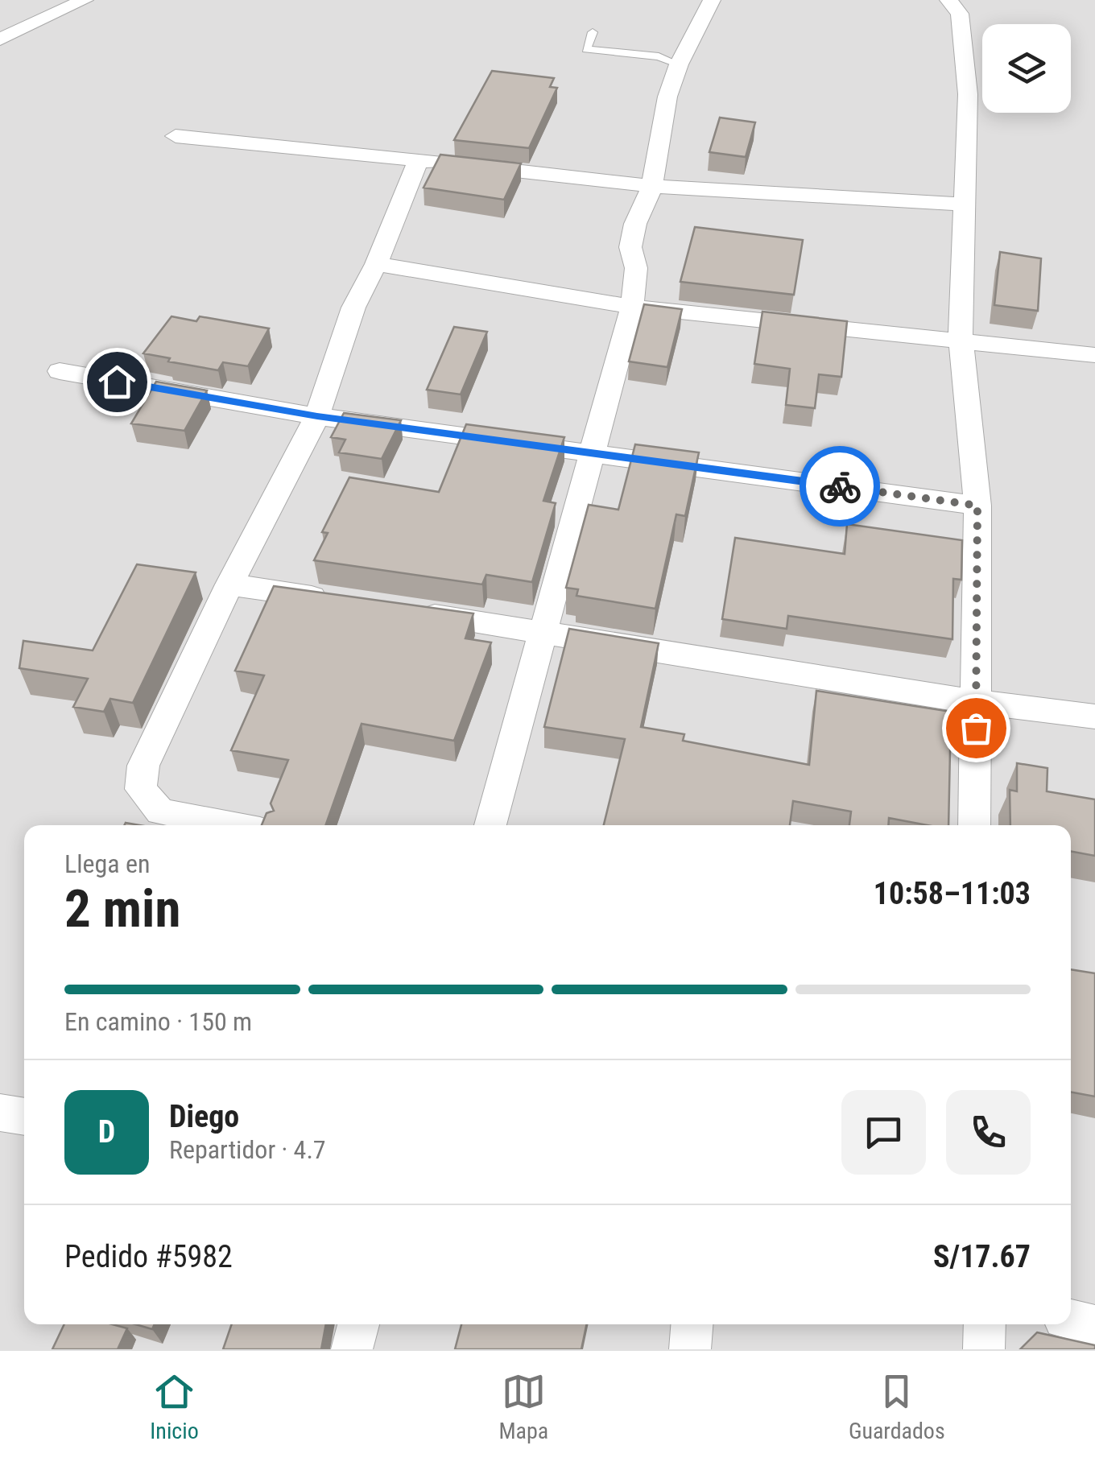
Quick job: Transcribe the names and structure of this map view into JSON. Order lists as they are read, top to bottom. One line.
{"page":{"heading":["2 min","Llega en","10:58–11:03"],"panel":["Diego","Repartidor · 4.7","Pedido #5982","S/17.67"],"bar":"En camino · 150 m","round":"D","tabs":["Inicio","Mapa","Guardados"]}}
